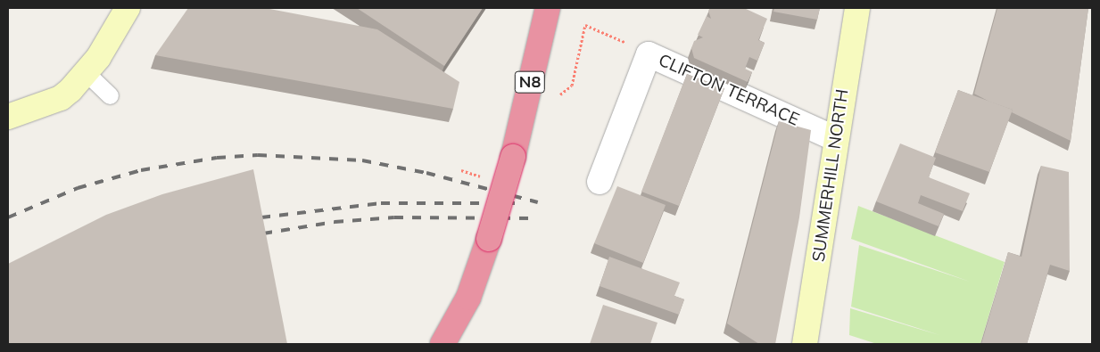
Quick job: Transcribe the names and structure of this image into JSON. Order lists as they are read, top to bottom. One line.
{"streets":{"highway":["N8"],"main road":["SUMMERHILL NORTH"],"street":["CLIFTON TERRACE"]},"crossings":[["CLIFTON TERRACE","SUMMERHILL NORTH"]]}
